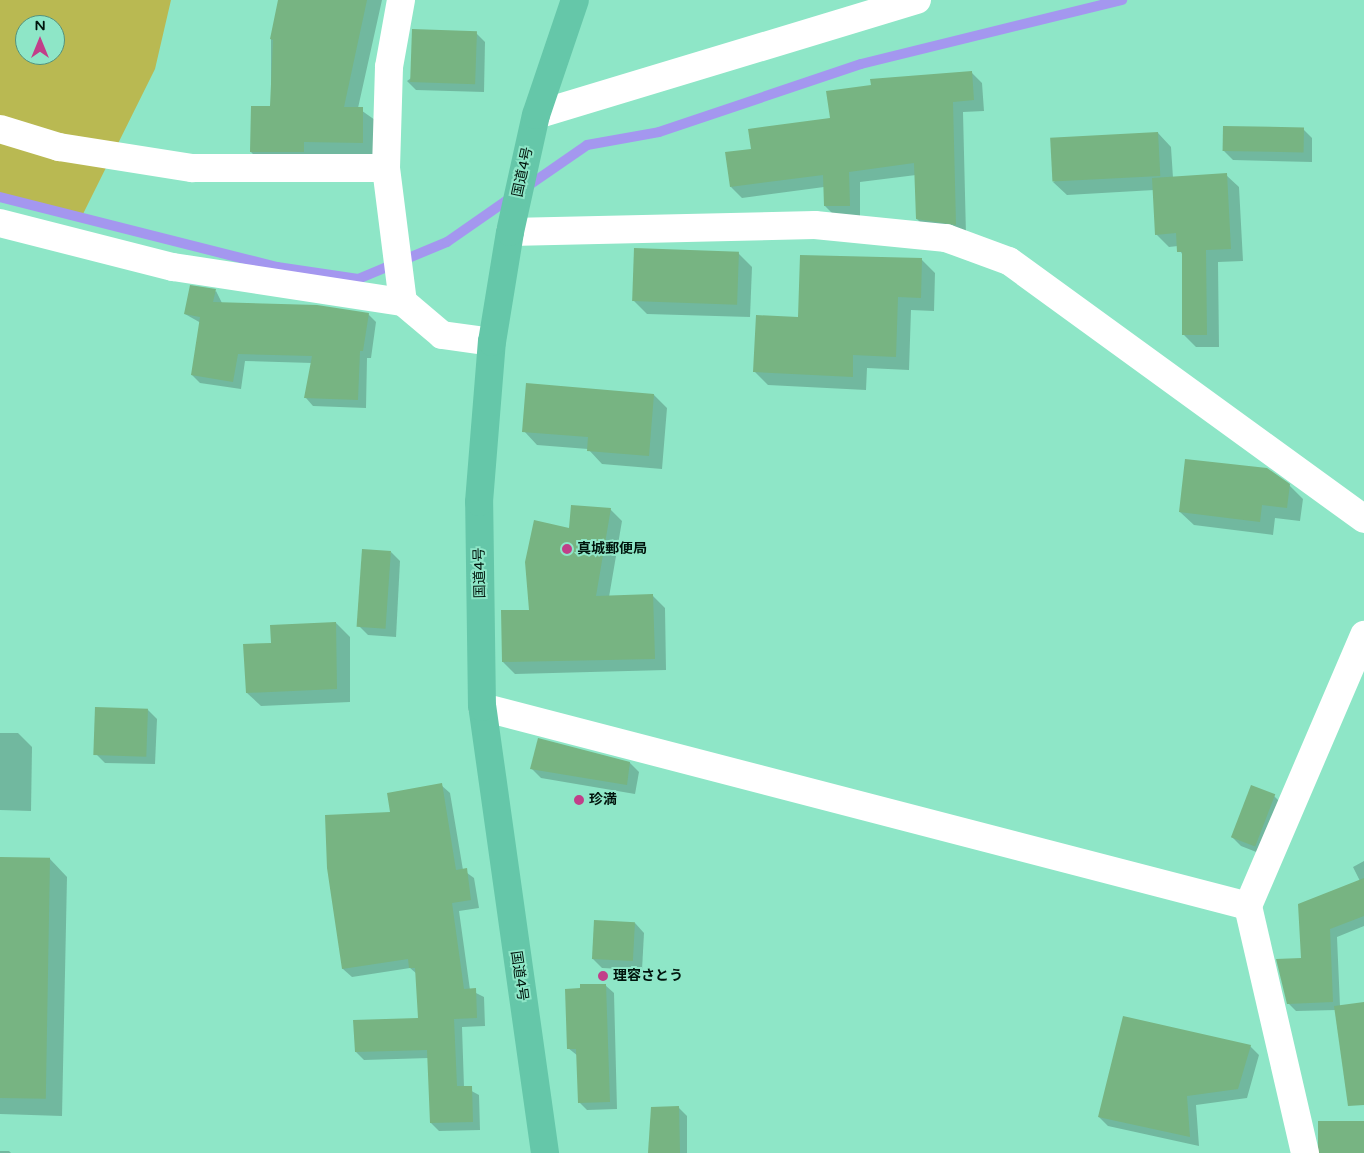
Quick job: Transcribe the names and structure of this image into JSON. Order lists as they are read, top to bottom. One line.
{"streets":{"highway":["国道4号"]},"places":["真城郵便局","珍満","理容さとう"],"north":"top"}
